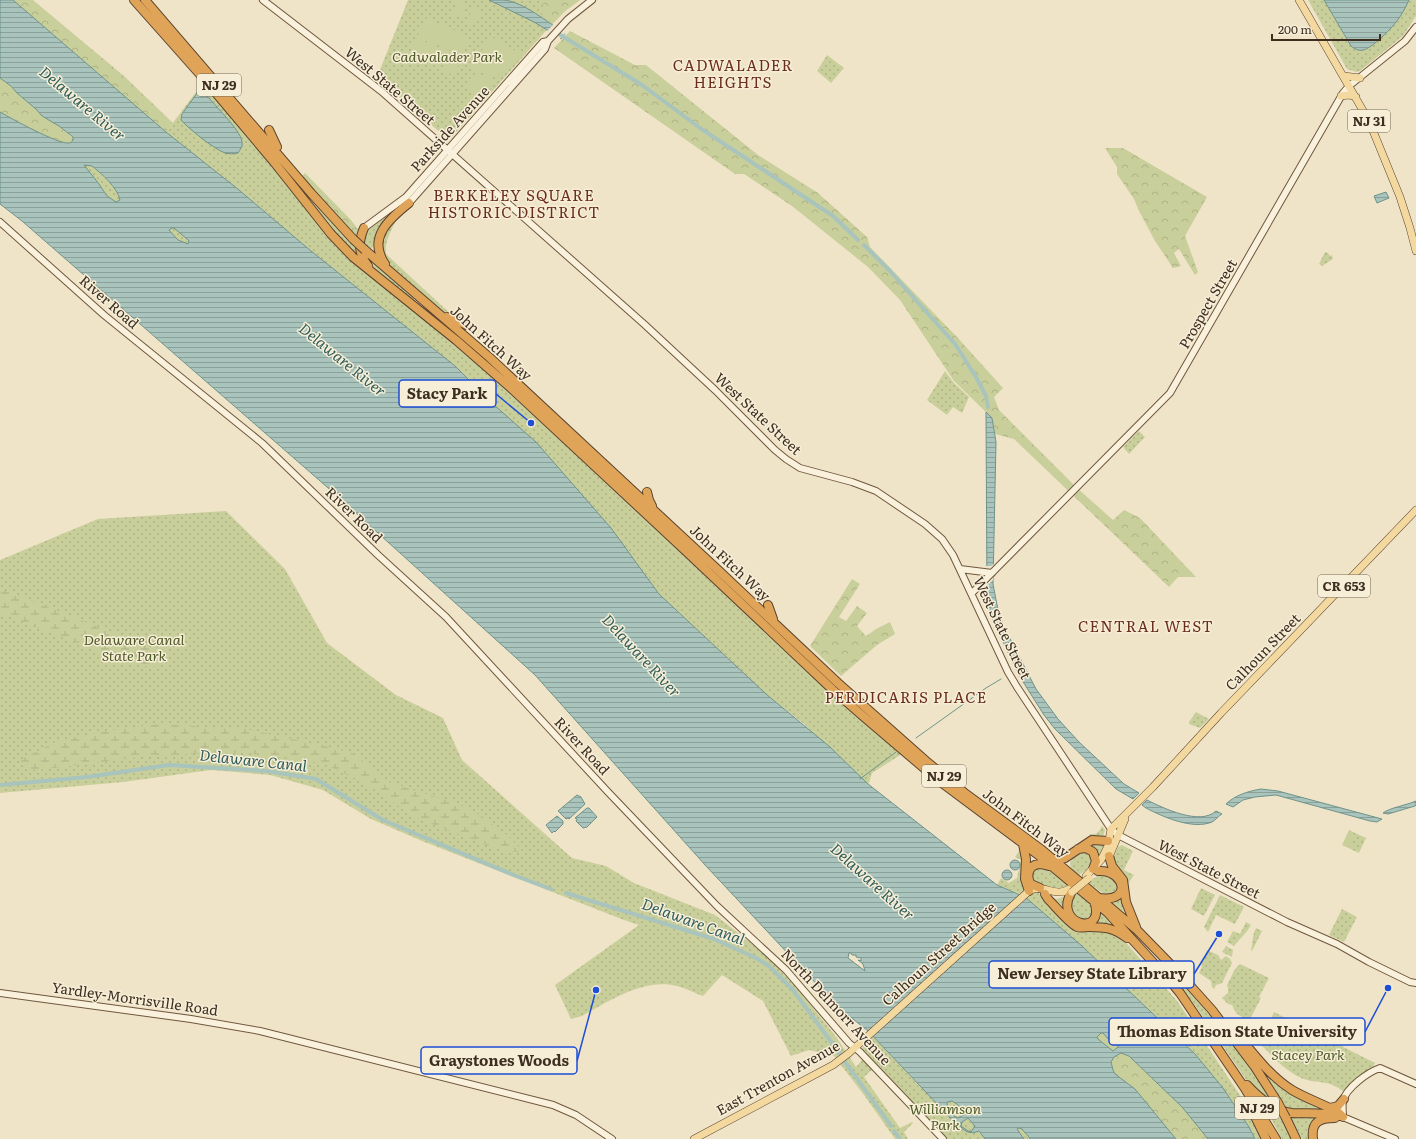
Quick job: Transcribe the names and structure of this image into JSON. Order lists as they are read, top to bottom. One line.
{"streets":{"highway":["NJ 29","John Fitch Way"],"main road":["West State Street","NJ 31","Parkside Avenue","River Road","Prospect Street","CR 653","Calhoun Street","Calhoun Street Bridge","Yardley-Morrisville Road","North Delmorr Avenue","East Trenton Avenue"]},"crossings":[["West State Street","Parkside Avenue"],["West State Street","Prospect Street"],["West State Street","Calhoun Street"],["NJ 31","Prospect Street"],["River Road","North Delmorr Avenue"],["Calhoun Street Bridge","East Trenton Avenue"],["North Delmorr Avenue","East Trenton Avenue"]],"districts":["CADWALADER HEIGHTS","BERKELEY SQUARE HISTORIC DISTRICT","CENTRAL WEST","PERDICARIS PLACE"],"water":["Delaware River","Delaware Canal"],"parks":["Cadwalader Park","Delaware Canal State Park","Stacey Park","Williamson Park"],"places":["Stacy Park","New Jersey State Library","Thomas Edison State University","Graystones Woods"],"scale_bar":"200 m"}
